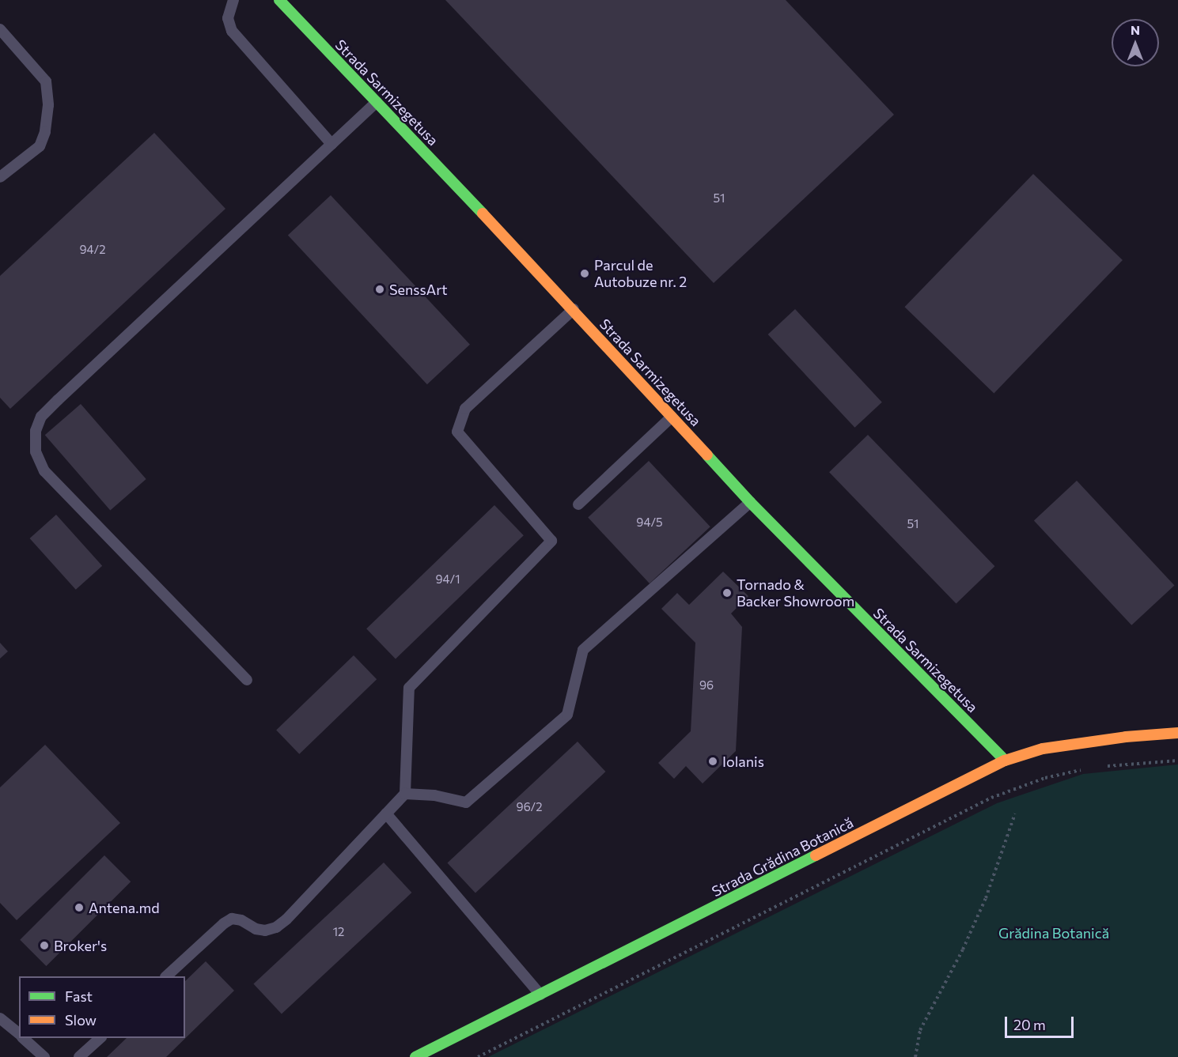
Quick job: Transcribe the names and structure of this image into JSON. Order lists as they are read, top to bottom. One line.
{"streets":{"main road":["Strada Sarmizegetusa","Strada Grădina Botanică"]},"crossings":[["Strada Sarmizegetusa","Strada Grădina Botanică"]],"parks":["Grădina Botanică"],"places":["Parcul de Autobuze nr. 2","SenssArt","Tornado & Backer Showroom","Iolanis","Antena.md","Broker's"],"house_numbers":["51","94/2","94/5","51","94/1","96","96/2","12"],"legend":["Fast","Slow"],"scale_bar":"20 m","north":"top"}
